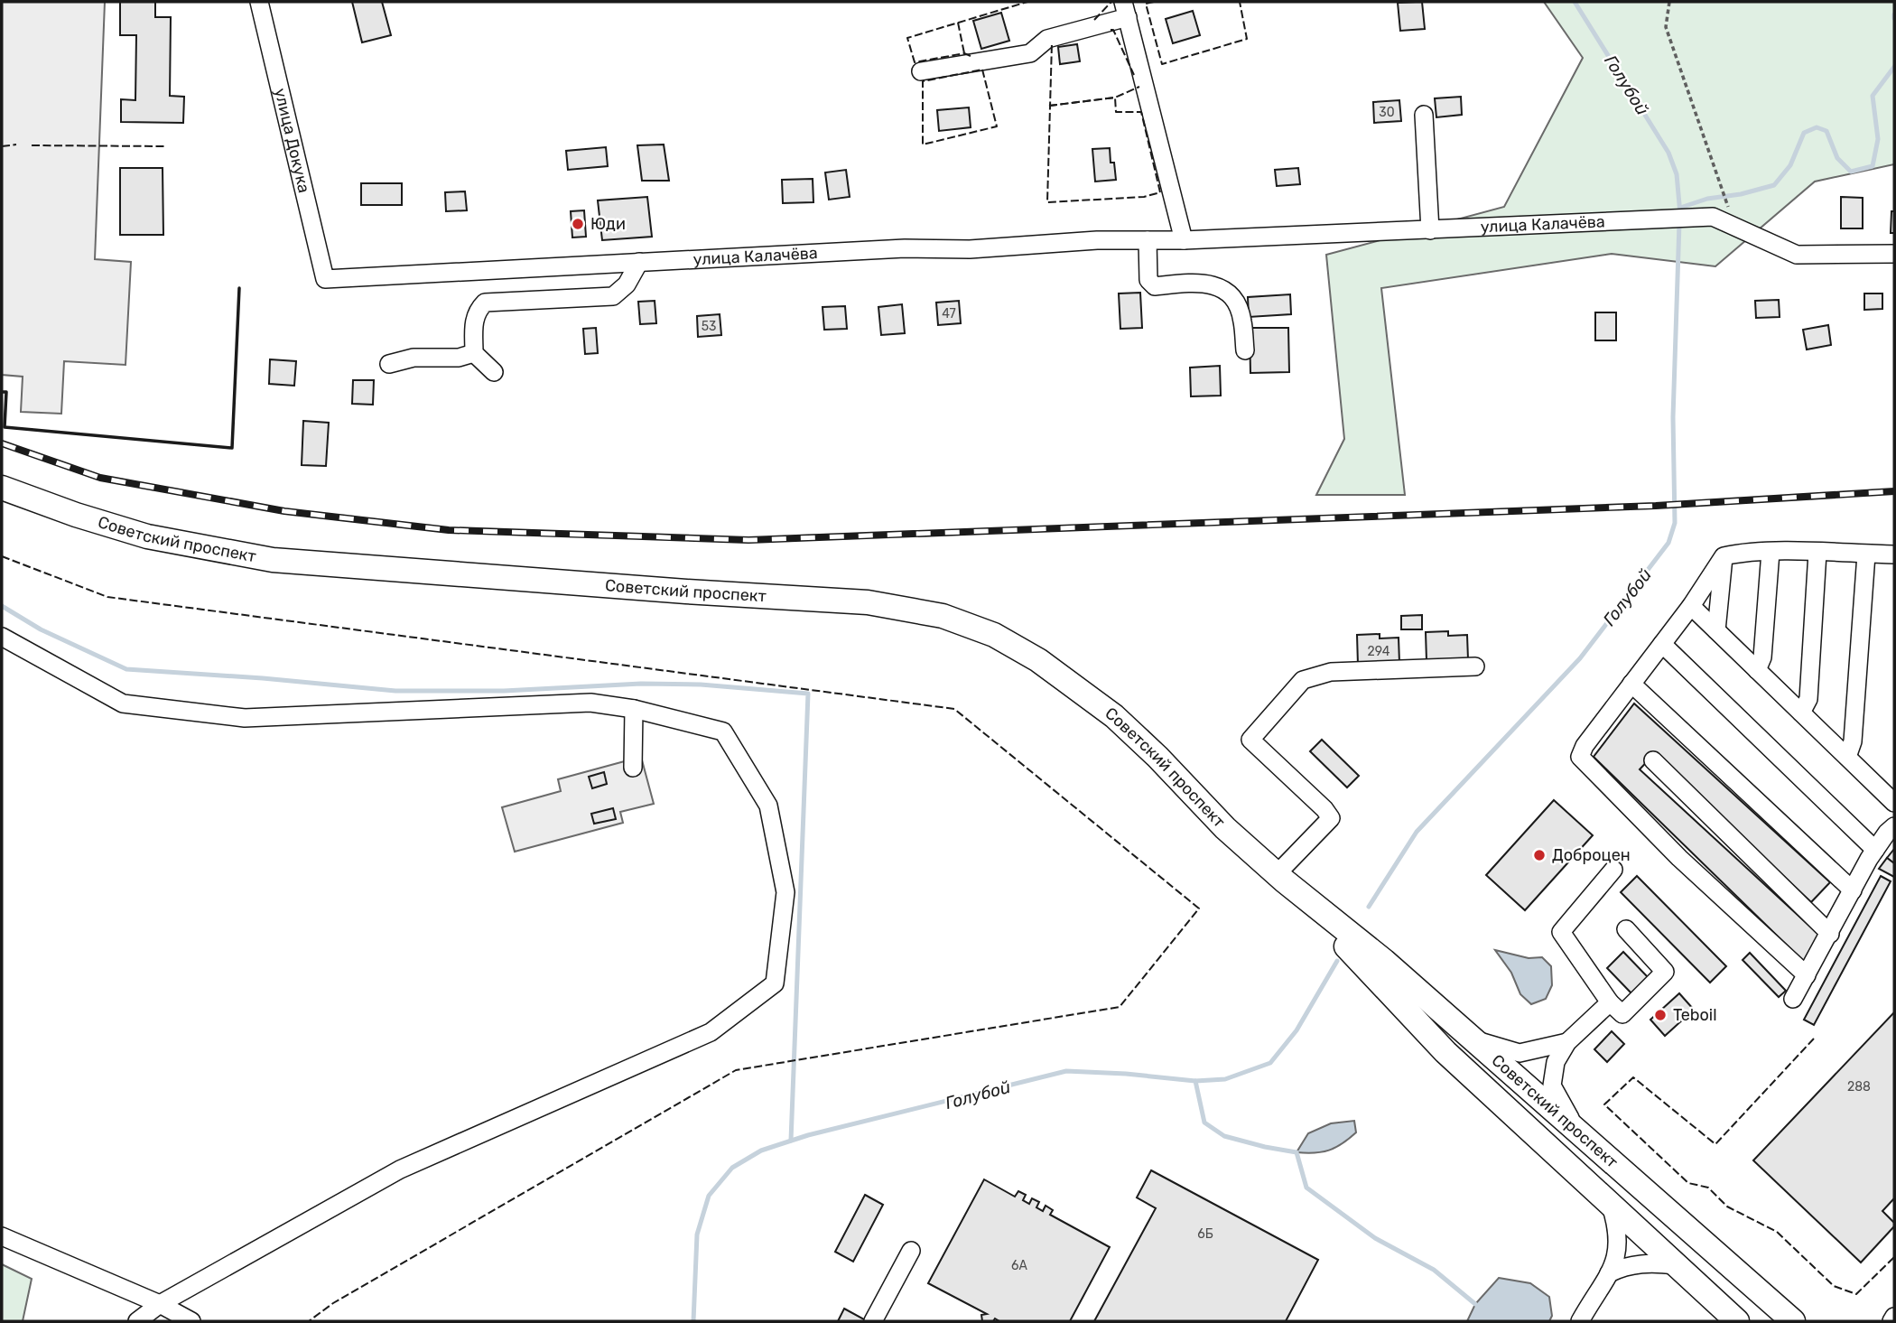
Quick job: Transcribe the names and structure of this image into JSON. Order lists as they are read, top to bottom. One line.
{"streets":{"main road":["Советский проспект"],"street":["улица Докука","улица Калачёва"]},"crossings":[["улица Докука","улица Калачёва"]],"water":["Голубой"],"places":["Юди","Доброцен","Teboil"],"house_numbers":["30","47","53","294","288","6Б","6А"]}
